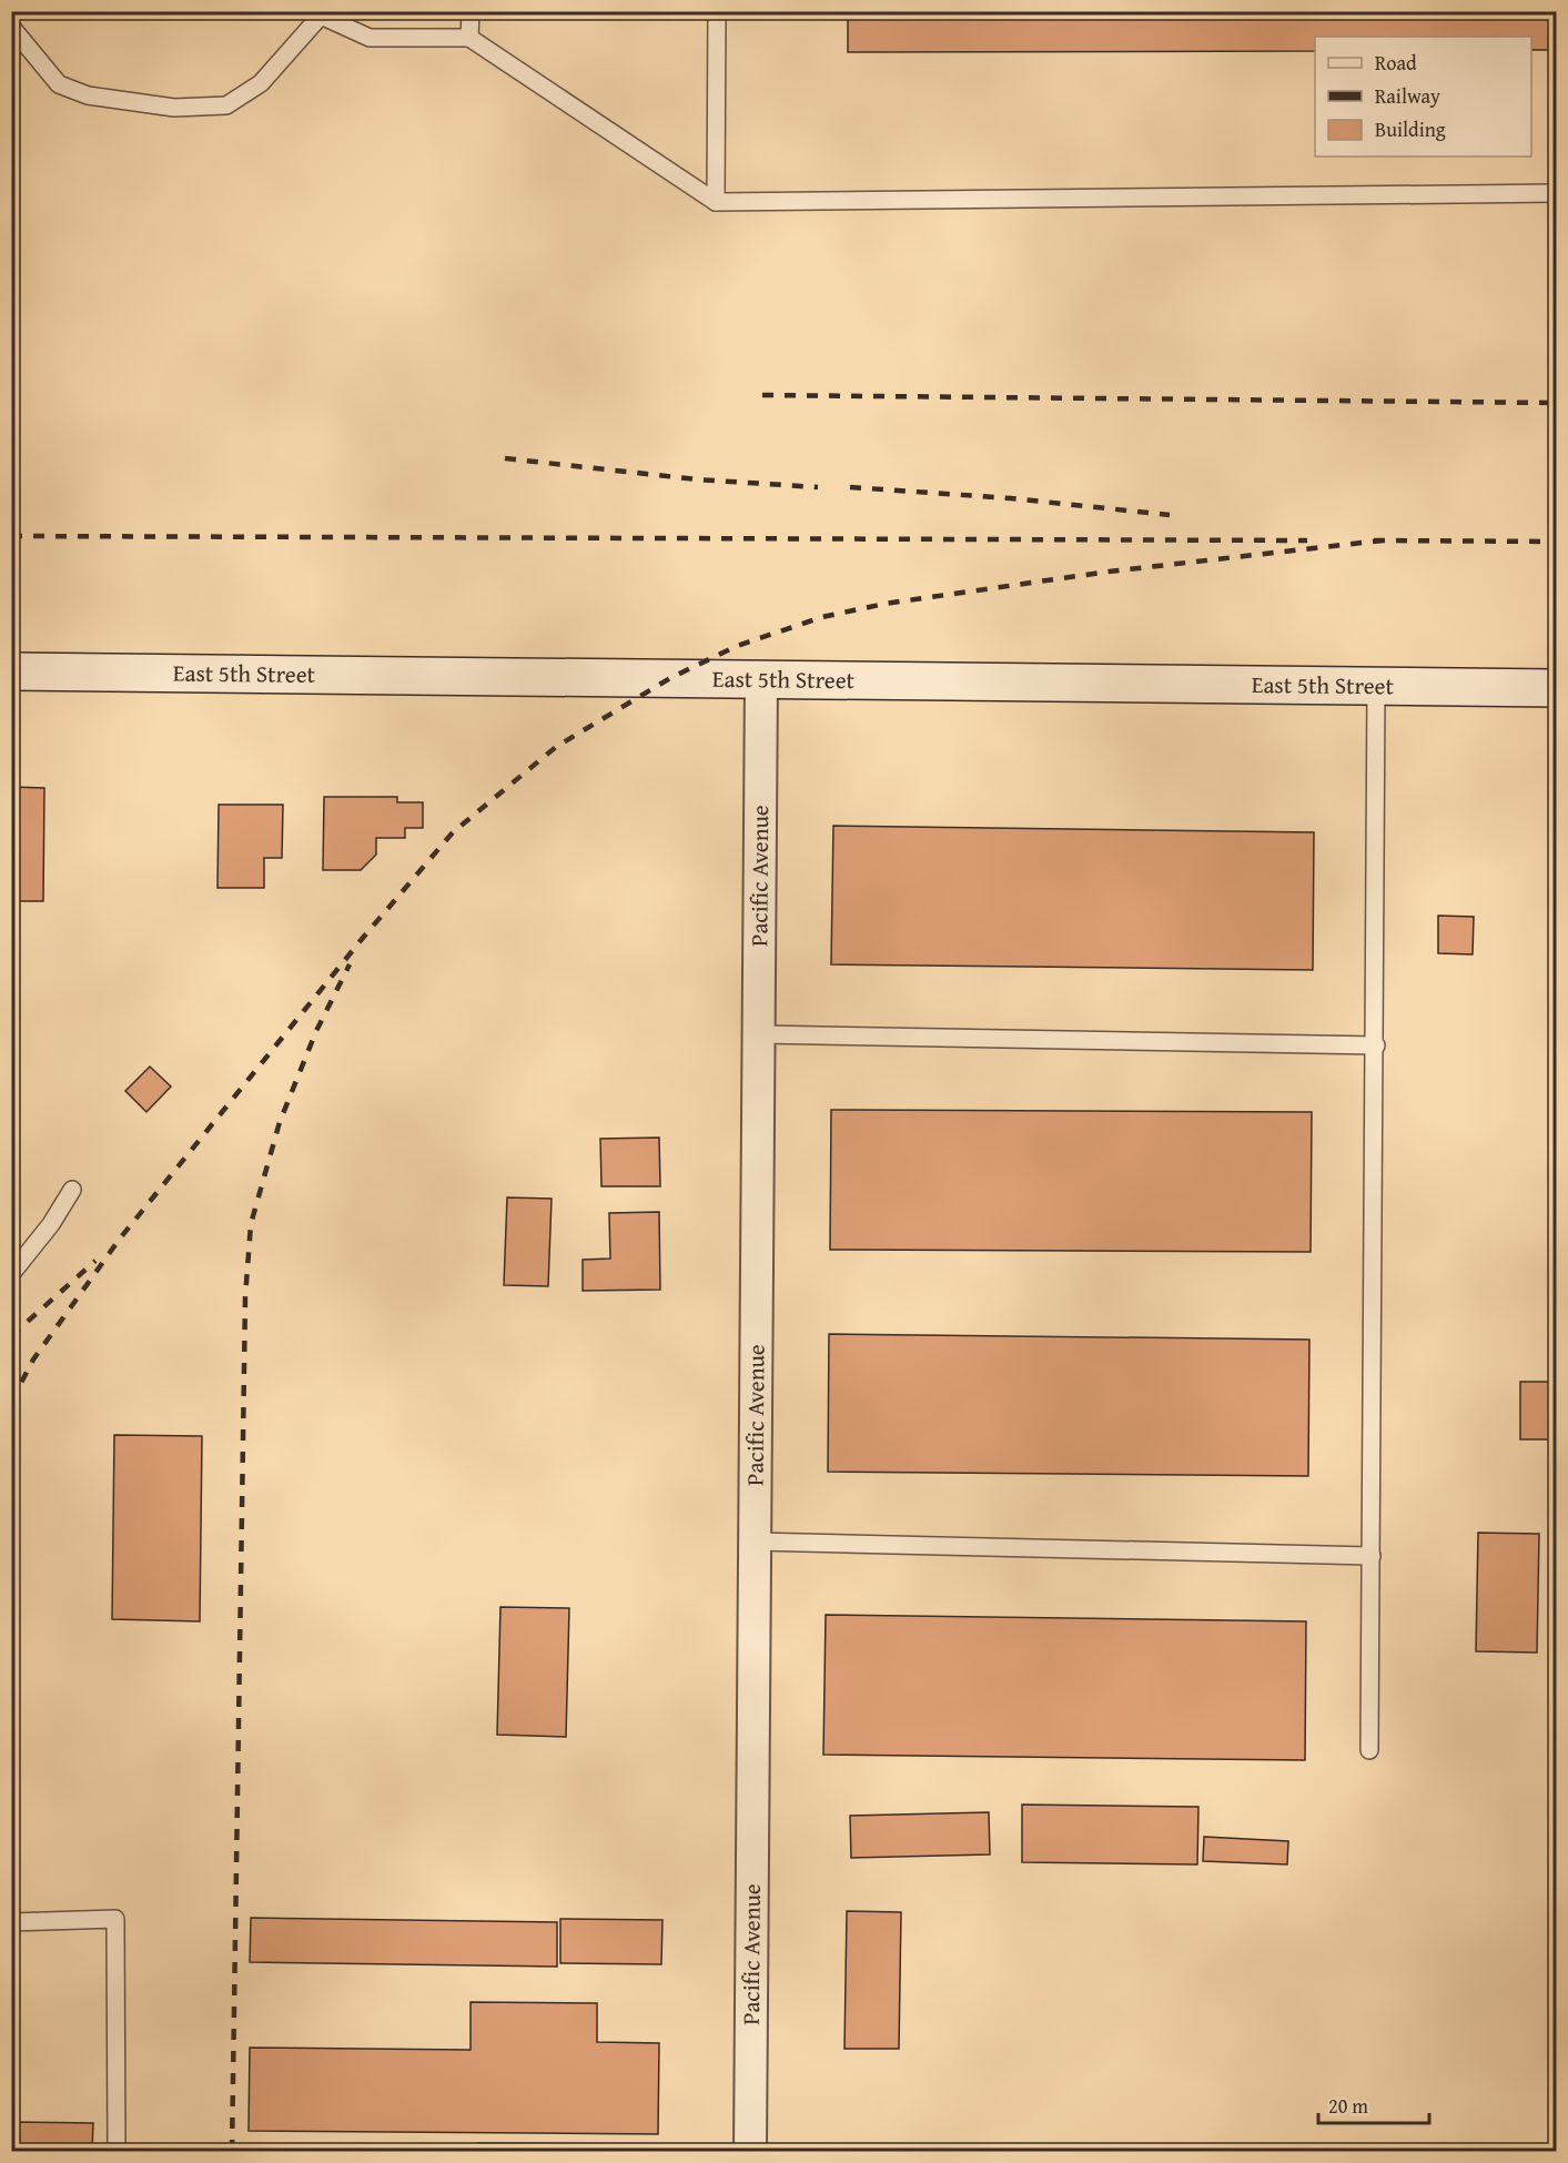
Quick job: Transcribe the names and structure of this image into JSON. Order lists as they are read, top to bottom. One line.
{"streets":{"main road":["East 5th Street"],"street":["Pacific Avenue"]},"crossings":[["East 5th Street","Pacific Avenue"]],"legend":["Road","Railway","Building"],"scale_bar":"20 m"}
